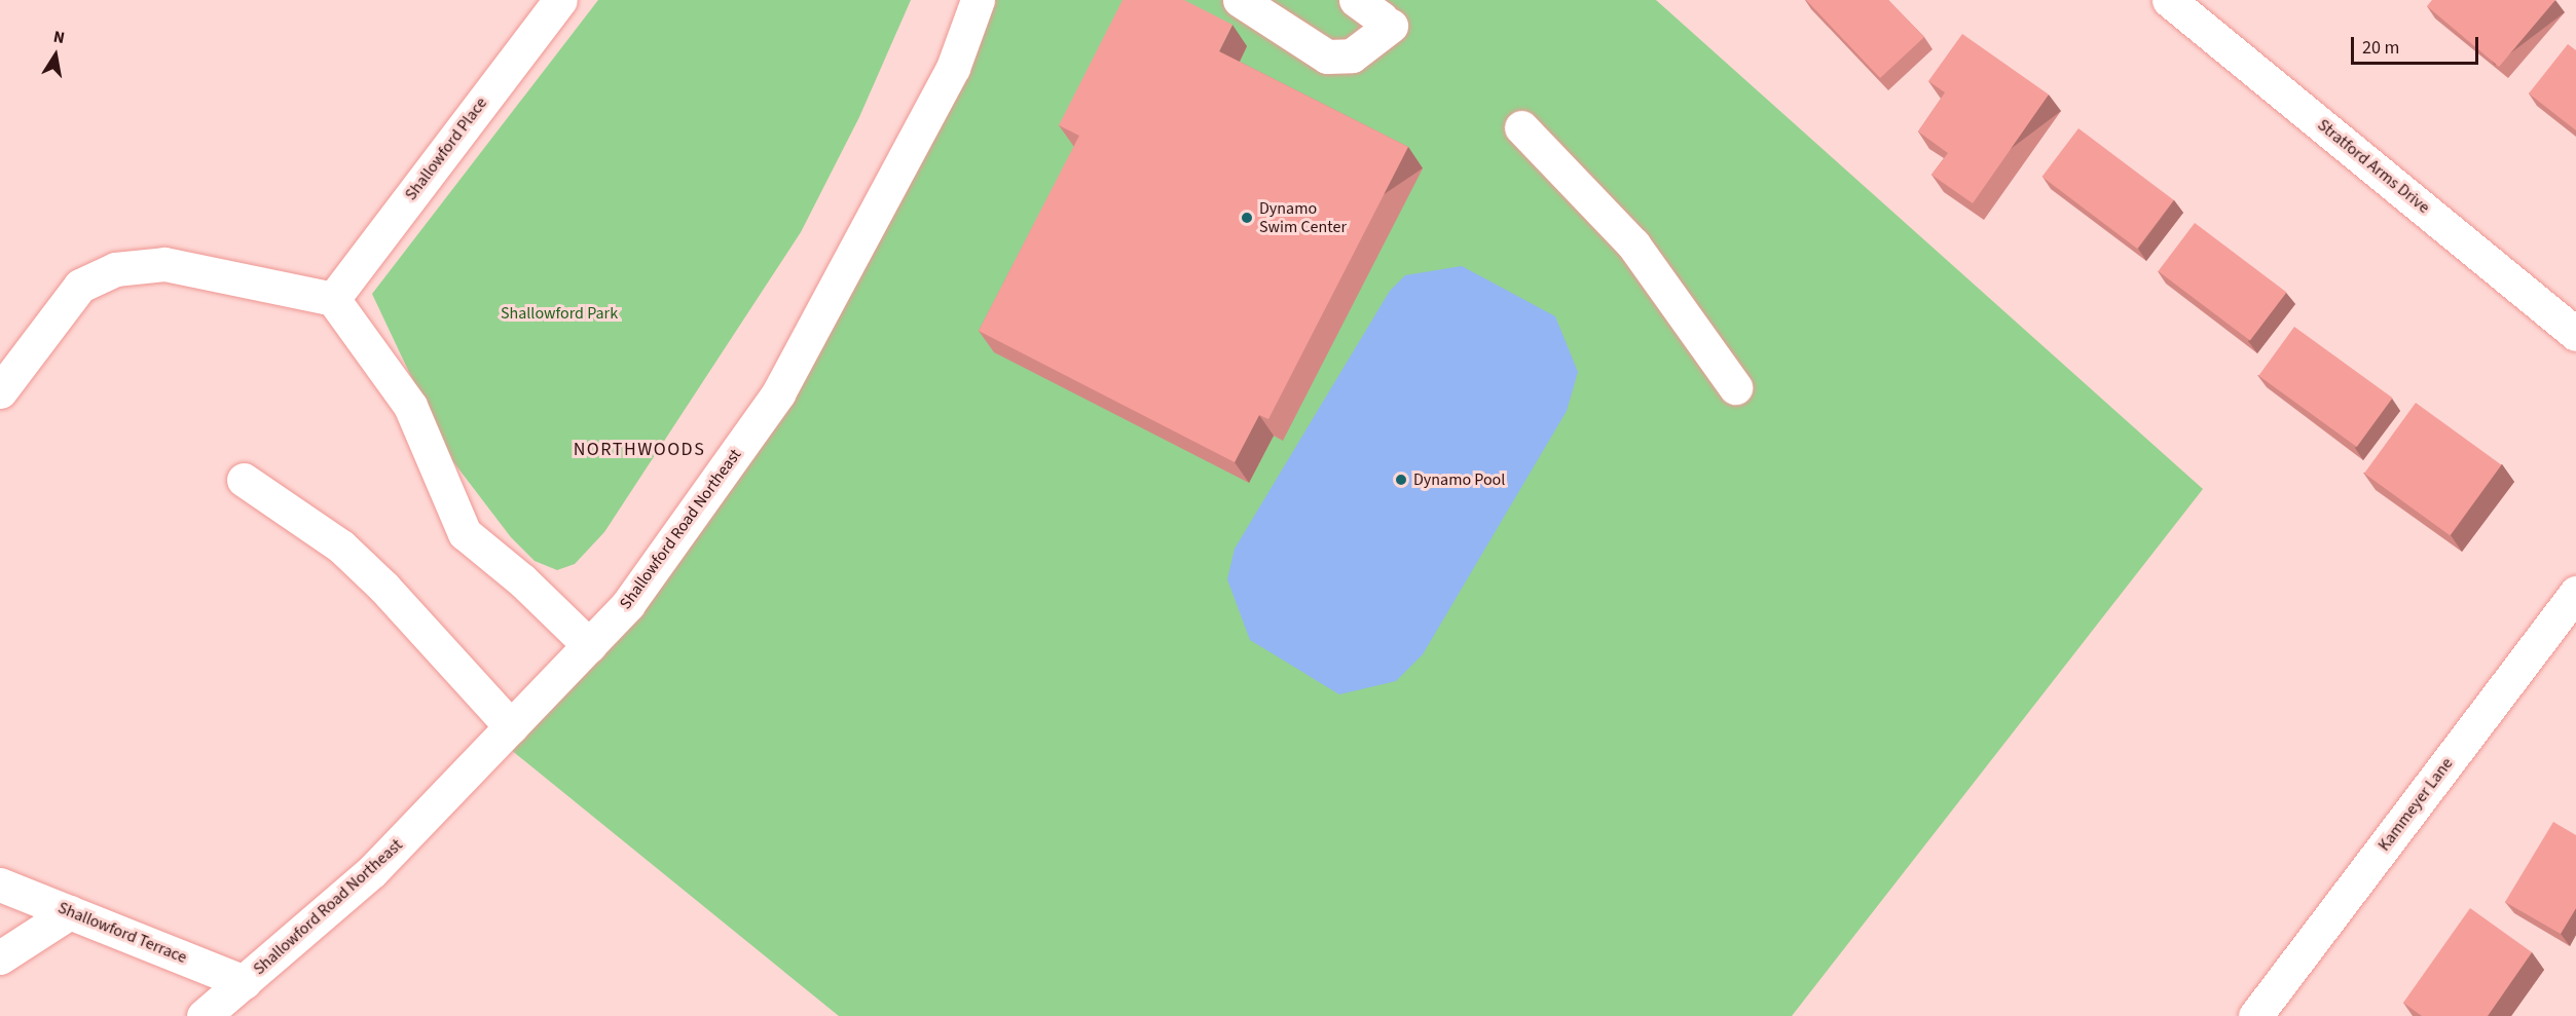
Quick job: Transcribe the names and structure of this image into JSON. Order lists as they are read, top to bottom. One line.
{"streets":{"street":["Shallowford Place","Stratford Arms Drive","Shallowford Road Northeast","Kammeyer Lane","Shallowford Terrace"]},"crossings":[["Shallowford Road Northeast","Shallowford Terrace"]],"districts":["NORTHWOODS"],"parks":["Shallowford Park"],"places":["Dynamo Swim Center","Dynamo Pool"],"scale_bar":"20 m","north":"top"}
